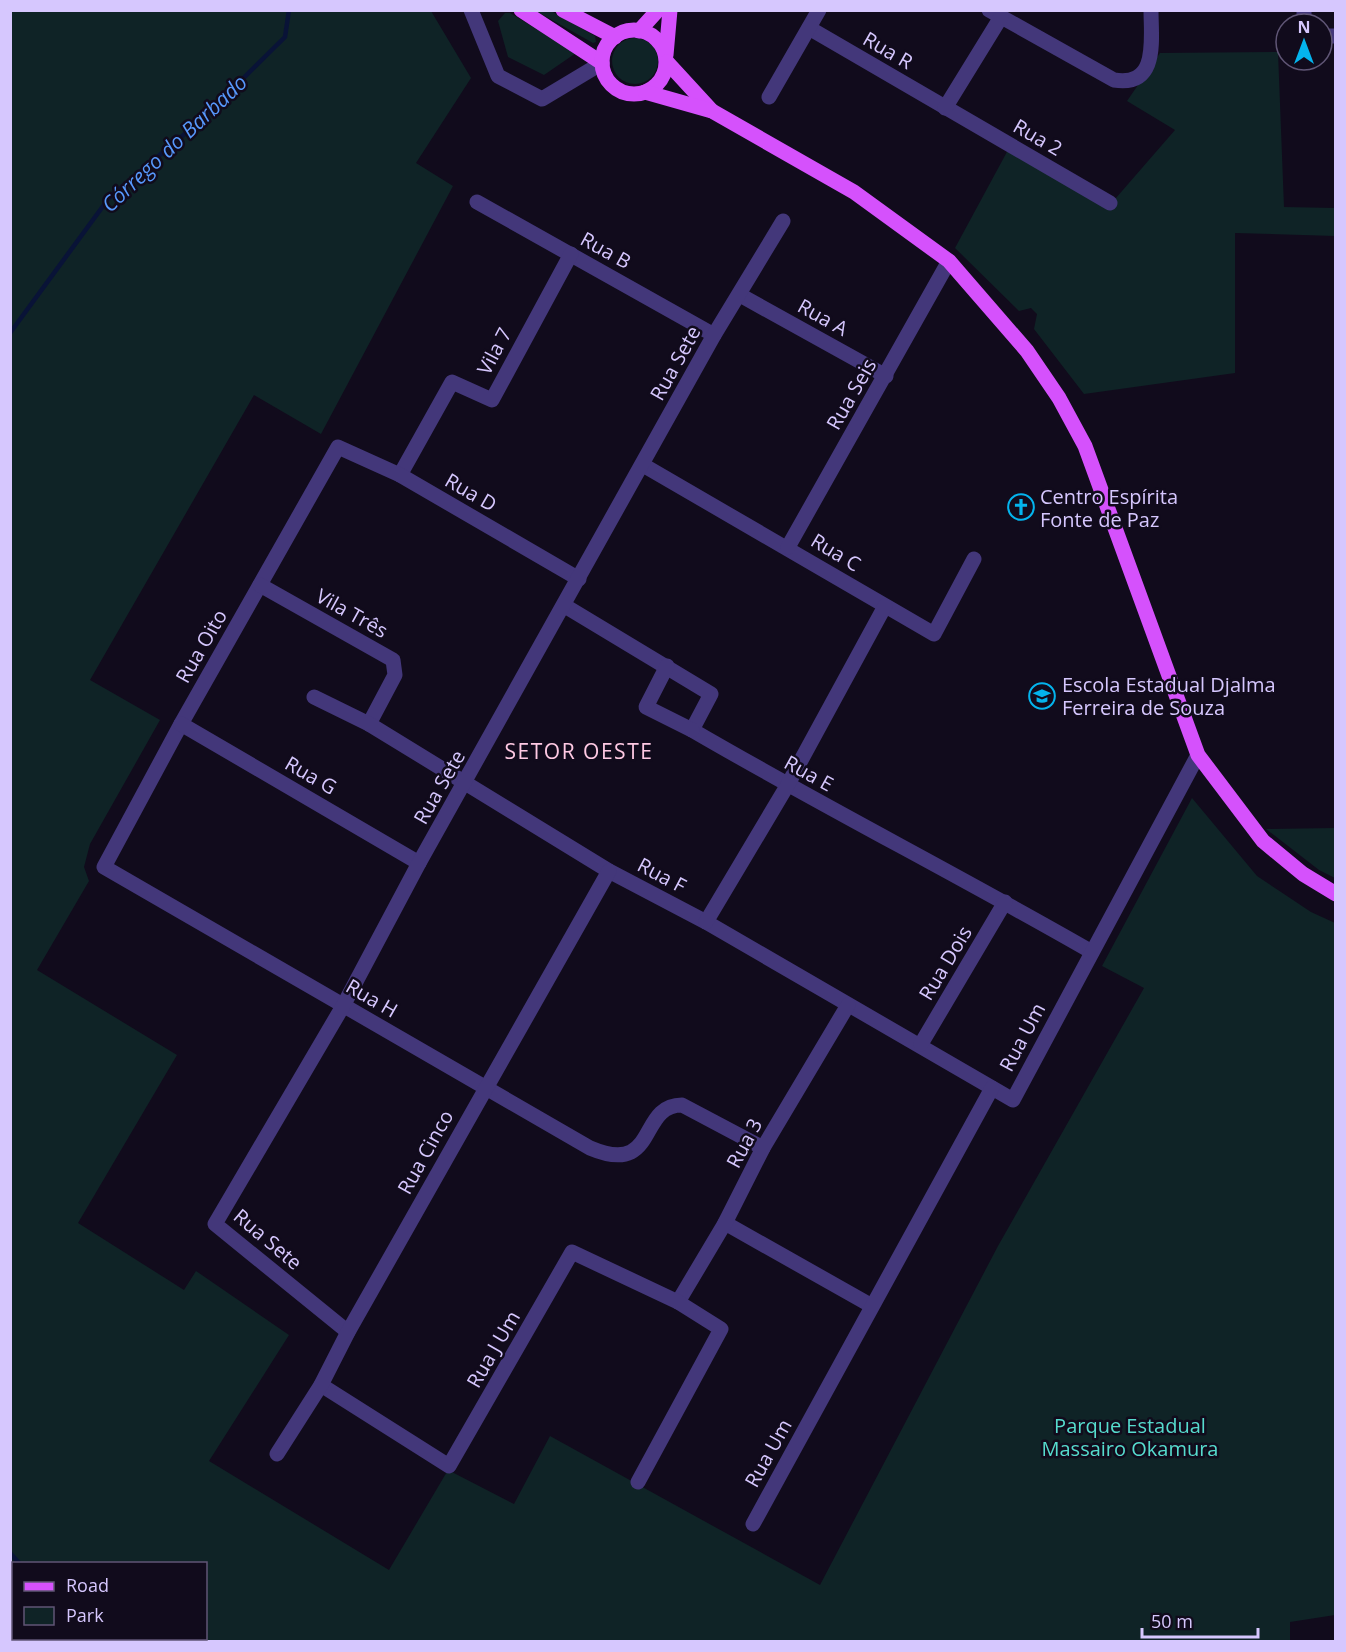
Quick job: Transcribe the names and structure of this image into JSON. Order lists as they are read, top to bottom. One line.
{"streets":{"street":["Rua R","Rua 2","Rua B","Rua A","Vila 7","Rua Sete","Rua Seis","Rua D","Rua C","Vila Três","Rua Oito","Rua E","Rua G","Rua F","Rua Dois","Rua H","Rua Um","Rua 3","Rua Cinco","Rua J Um"]},"crossings":[["Rua R","Rua 2"],["Rua B","Vila 7"],["Rua B","Rua Sete"],["Rua A","Rua Sete"],["Rua A","Rua Seis"],["Vila 7","Rua D"],["Rua Sete","Rua D"],["Rua Sete","Rua C"],["Rua Sete","Rua G"],["Rua Sete","Rua F"],["Rua Sete","Rua H"],["Rua Sete","Rua Cinco"],["Rua Seis","Rua C"],["Rua D","Rua Oito"],["Vila Três","Rua Oito"],["Vila Três","Rua F"],["Rua Oito","Rua G"],["Rua Oito","Rua H"],["Rua E","Rua Dois"],["Rua E","Rua Um"],["Rua F","Rua Dois"],["Rua F","Rua Um"],["Rua F","Rua 3"],["Rua F","Rua Cinco"],["Rua H","Rua 3"],["Rua H","Rua Cinco"],["Rua 3","Rua J Um"],["Rua Cinco","Rua J Um"]],"districts":["SETOR OESTE"],"water":["Córrego do Barbado"],"parks":["Parque Estadual Massairo Okamura"],"places":{"church":["Centro Espírita Fonte de Paz"],"school or university":["Escola Estadual Djalma Ferreira de Souza"]},"legend":["Road","Park"],"scale_bar":"50 m","north":"top"}
